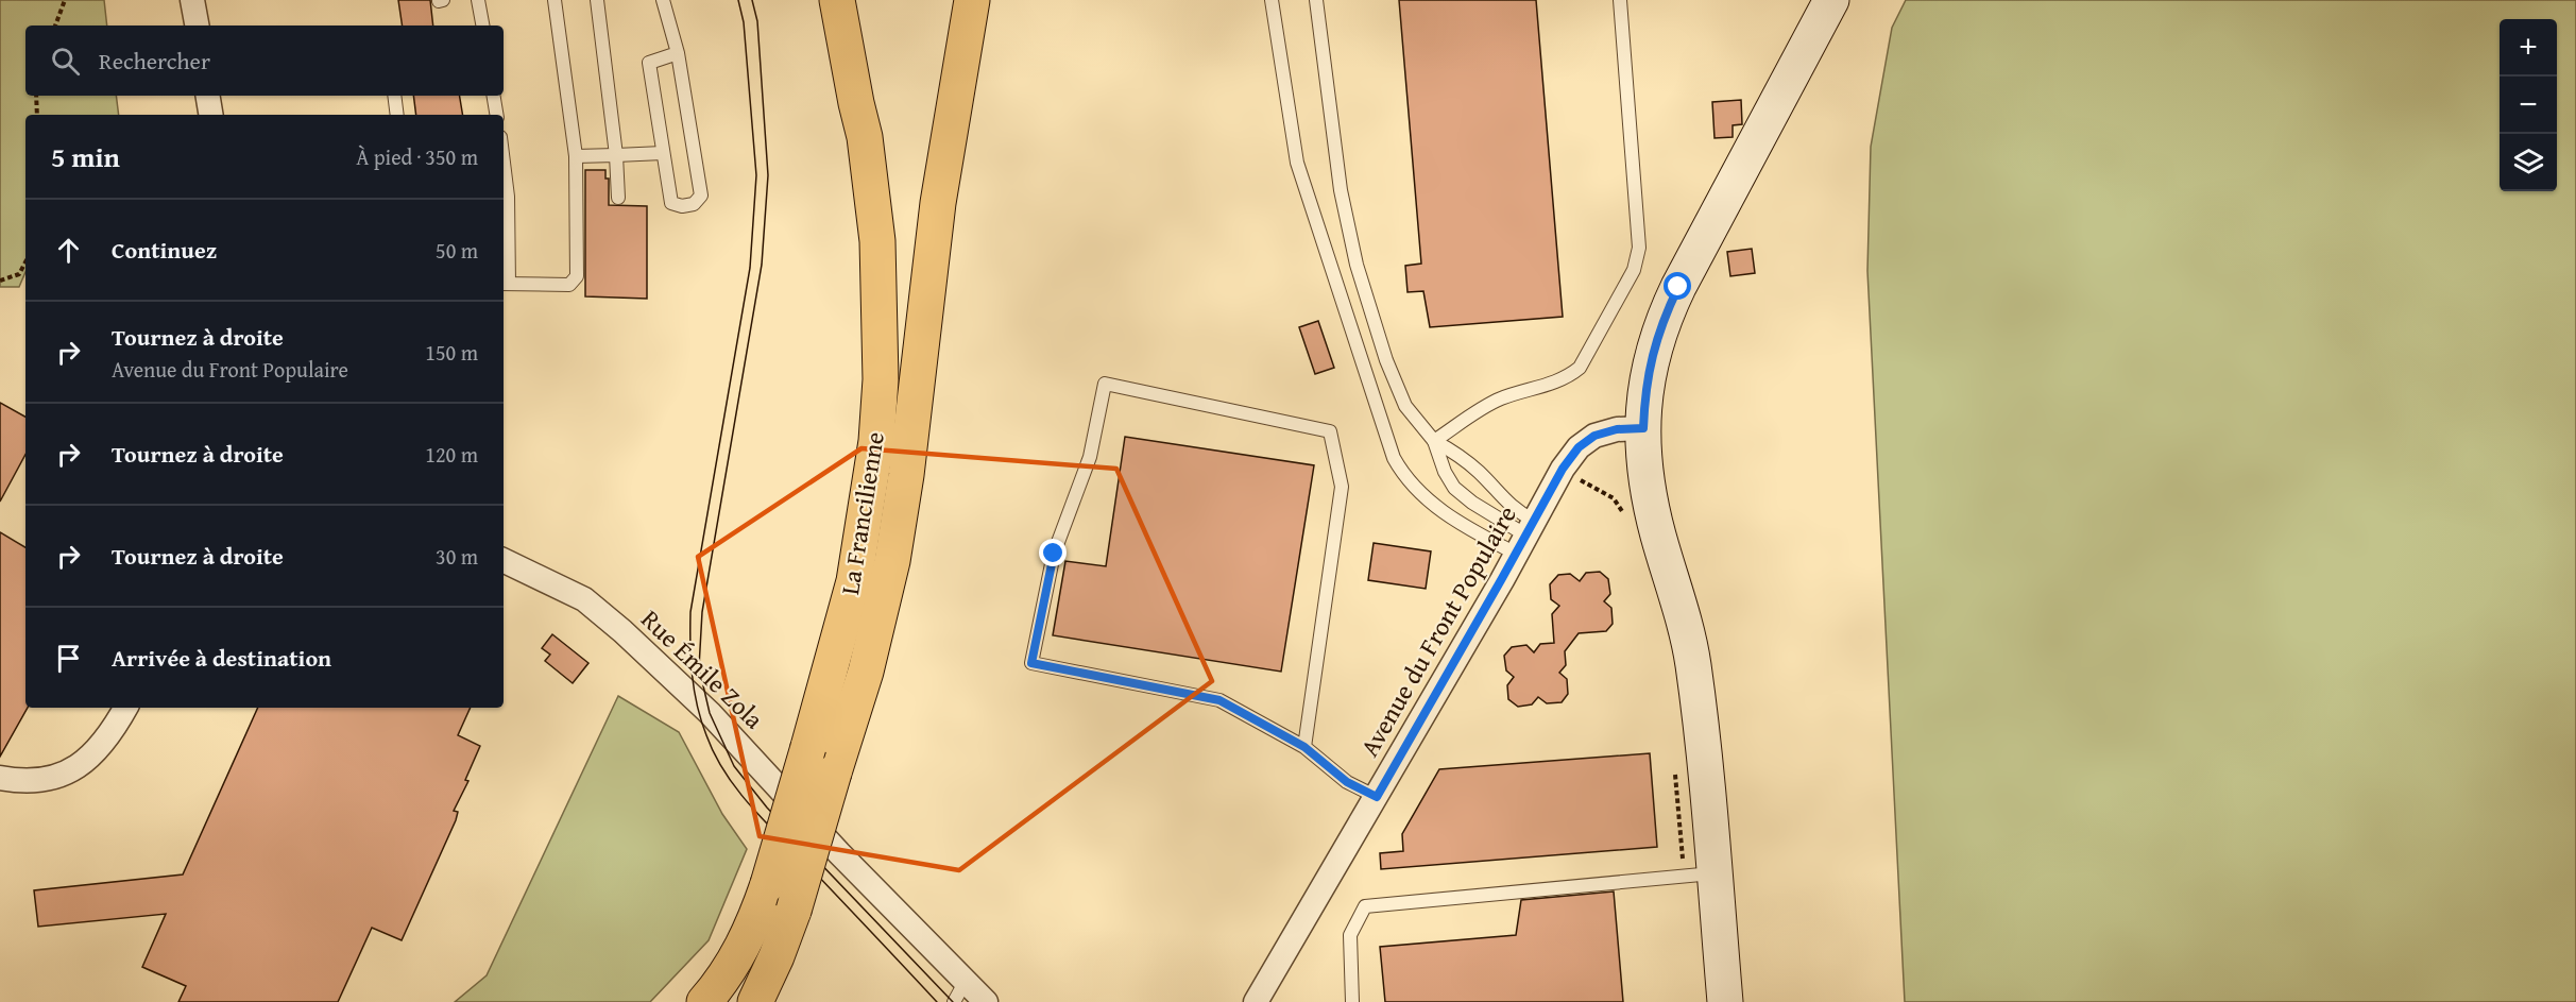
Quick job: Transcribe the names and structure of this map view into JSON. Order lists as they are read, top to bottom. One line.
{"streets":{"highway":["La Francilienne"],"street":["Avenue du Front Populaire","Rue Émile Zola"]},"page":{"map_buttons":["+","−"],"search":"Rechercher","heading":["5 min","À pied · 350 m"],"list":[["Continuez","50 m"],["Tournez à droite","Avenue du Front Populaire","150 m"],["Tournez à droite","120 m"],["Tournez à droite","30 m"],"Arrivée à destination"]}}
